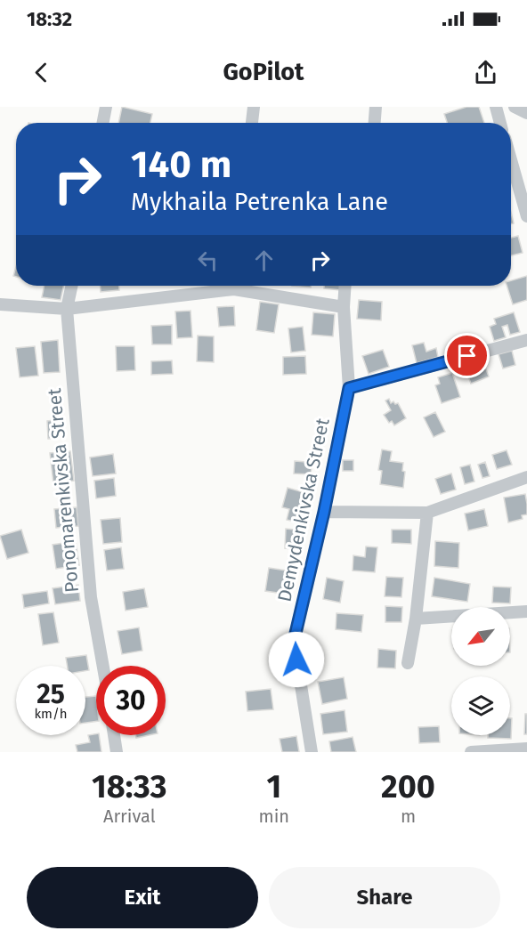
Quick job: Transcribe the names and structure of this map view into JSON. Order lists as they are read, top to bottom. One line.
{"streets":{"street":["Ponomarenkivska Street","Demydenkivska Street"]},"north":"bottom left","page":{"status":"18:32","header":"GoPilot","turn":["140 m","Mykhaila Petrenka Lane"],"speed":"25 km/h","limit":"30","eta":["18:33","Arrival","1","min","200","m"],"buttons":["Exit","Share"]}}
